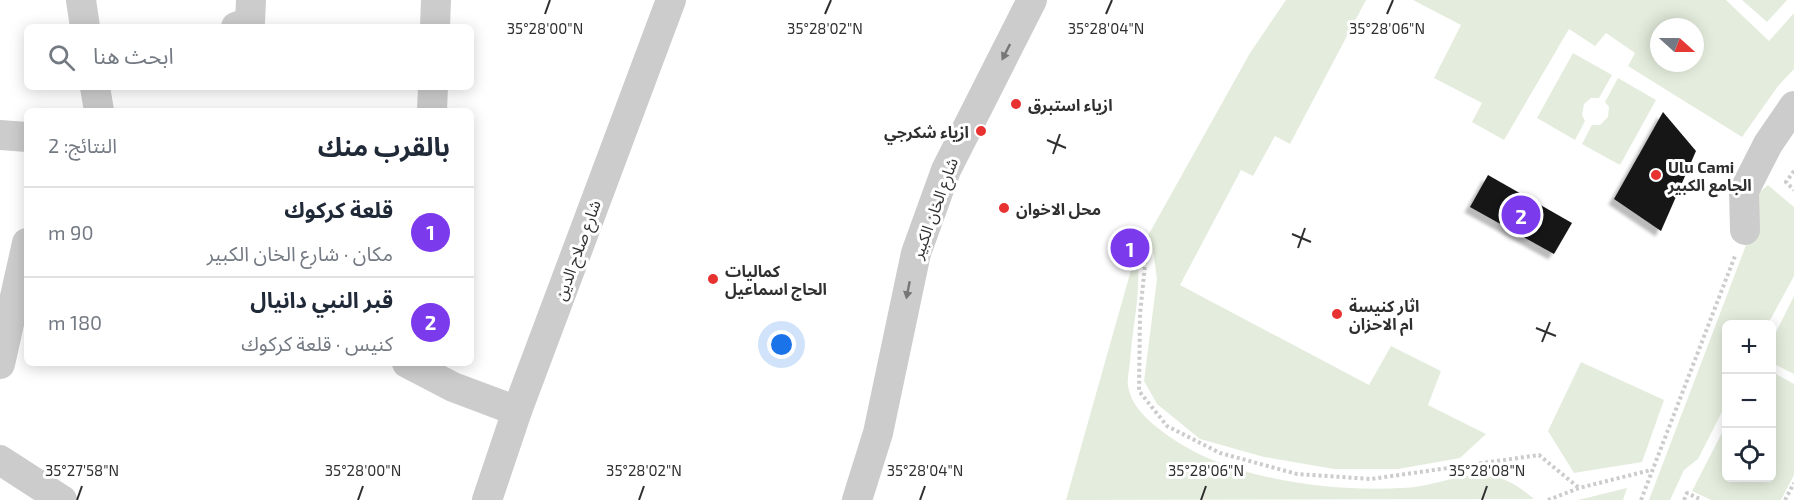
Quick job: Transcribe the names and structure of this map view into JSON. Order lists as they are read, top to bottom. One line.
{"streets":{"street":["شارع الخان الكبير","شارع صلاح الدين"]},"one_way":["شارع الخان الكبير"],"places":["ازياء استبرق","ازياء شكرجي","Ulu Cami الجامع الكبير","محل الاخوان","كماليات الحاج اسماعيل","اثار كنيسة ام الاحزان"],"north":"right","page":{"search":"ابحث هنا","heading":["بالقرب منك","النتائج: 2"],"list":[{"mark":"1","name":"قلعة كركوك","note":"مكان · شارع الخان الكبير","value":"90 m"},{"mark":"2","name":"قبر النبي دانيال","note":"كنيس · قلعة كركوك","value":"180 m"}],"pins":["2","1"],"map_buttons":["+","−"]},"coordinates":["35°28'00\"N","35°28'02\"N","35°28'04\"N","35°28'06\"N","35°27'58\"N","35°28'08\"N"]}
